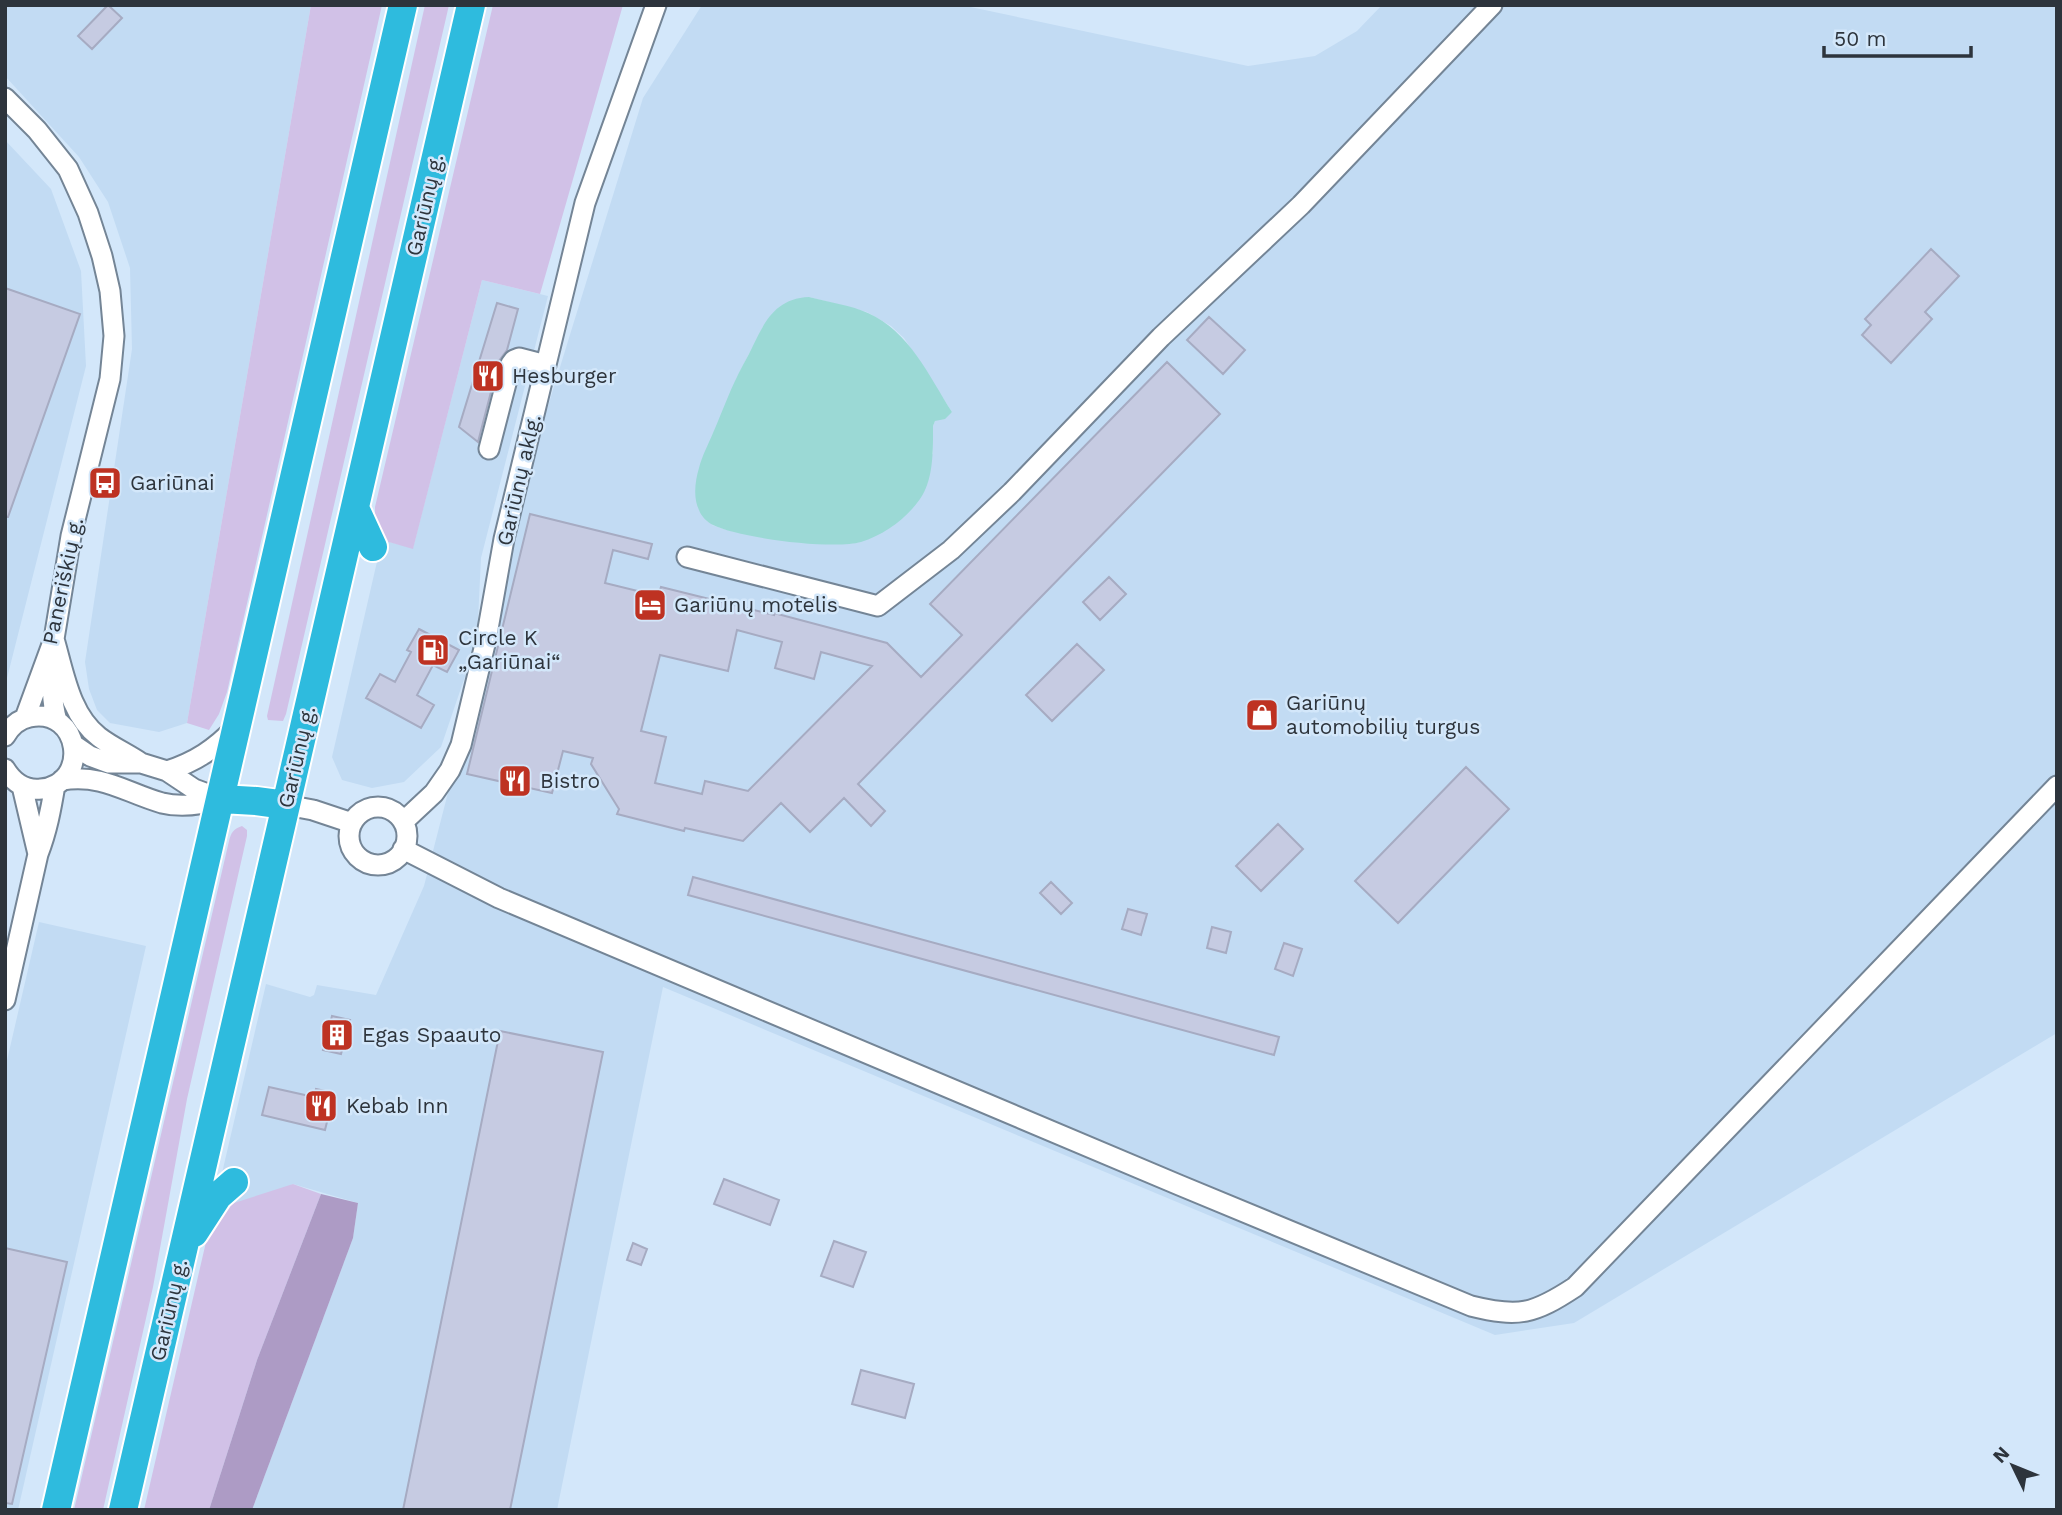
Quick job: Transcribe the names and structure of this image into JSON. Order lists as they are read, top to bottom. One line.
{"streets":{"highway":["Gariūnų g."],"street":["Gariūnų aklg.","Paneriškių g."]},"places":{"restaurant":["Hesburger","Bistro","Kebab Inn"],"bus stop":["Gariūnai"],"hotel":["Gariūnų motelis"],"fuel station":["Circle K „Gariūnai“"],"shop":["Gariūnų automobilių turgus"],"building":["Egas Spaauto"]},"scale_bar":"50 m","north":"top left"}
